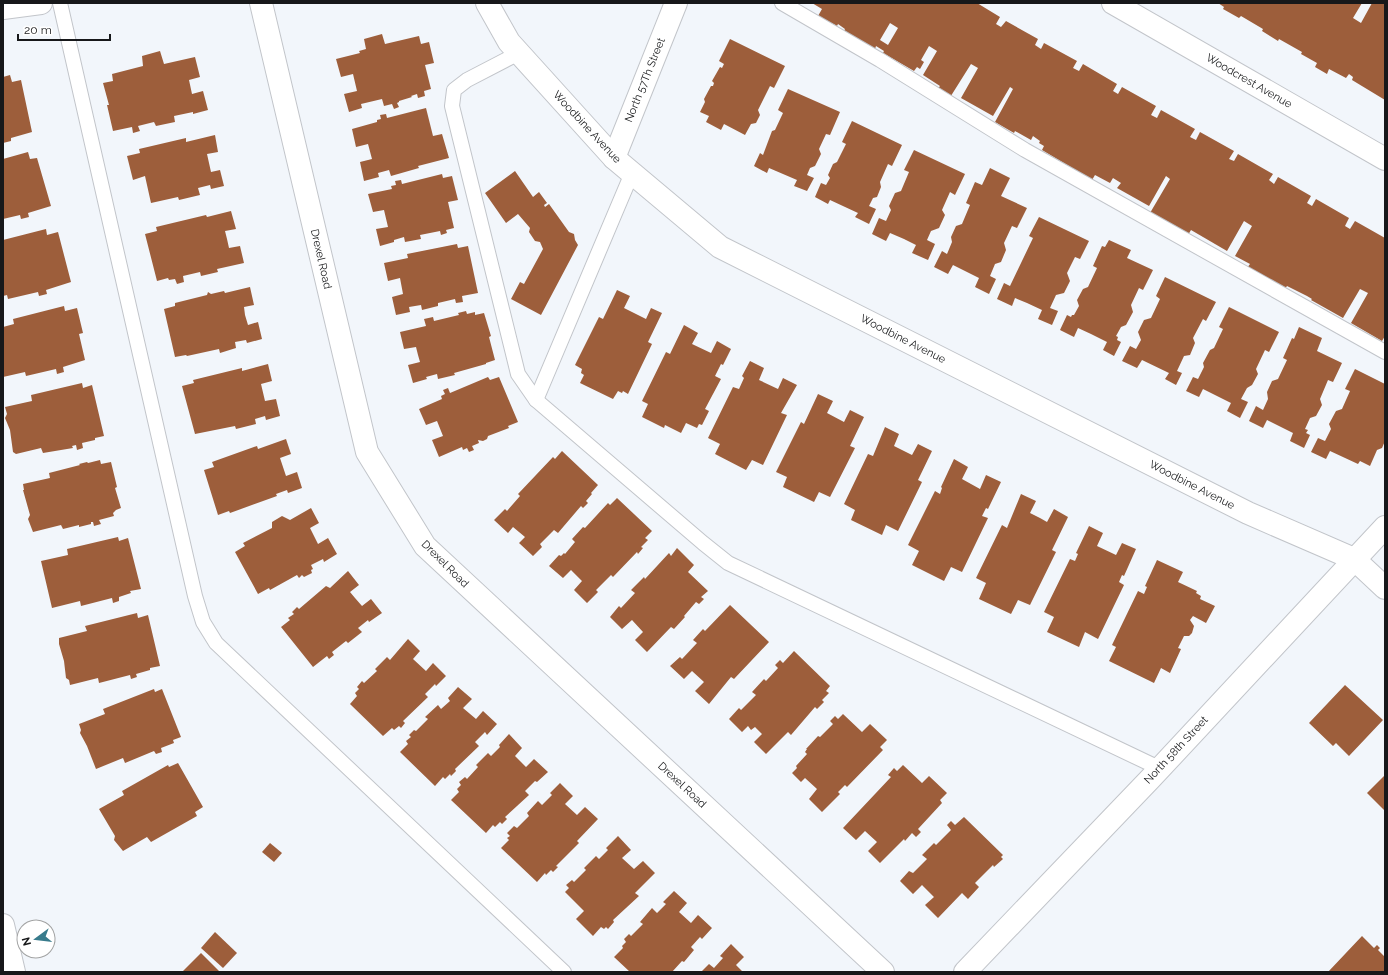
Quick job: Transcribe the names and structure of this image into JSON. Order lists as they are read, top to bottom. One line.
{"streets":{"street":["North 57Th Street","Woodcrest Avenue","Woodbine Avenue","Drexel Road","North 58th Street"]},"crossings":[["North 57Th Street","Woodbine Avenue"],["Woodbine Avenue","North 58th Street"]],"scale_bar":"20 m","north":"left"}
